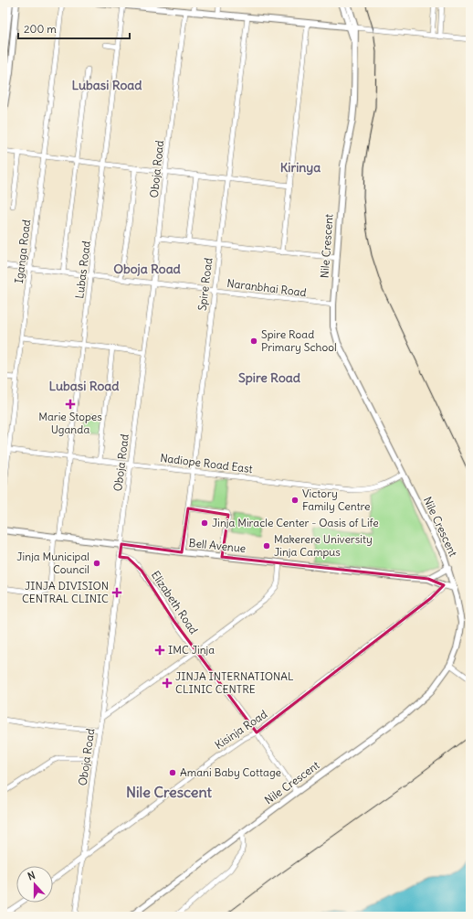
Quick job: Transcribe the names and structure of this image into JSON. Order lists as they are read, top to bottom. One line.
{"streets":{"street":["Oboja Road","Nile Crescent","Iganga Road","Lubas Road","Spire Road","Naranbhai Road","Nadiope Road East","Bell Avenue","Elizabeth Road","Kisinja Road"]},"crossings":[["Oboja Road","Naranbhai Road"],["Oboja Road","Nadiope Road East"],["Oboja Road","Bell Avenue"],["Oboja Road","Elizabeth Road"],["Oboja Road","Kisinja Road"],["Nile Crescent","Naranbhai Road"],["Nile Crescent","Nadiope Road East"],["Nile Crescent","Elizabeth Road"],["Iganga Road","Naranbhai Road"],["Iganga Road","Nadiope Road East"],["Lubas Road","Naranbhai Road"],["Lubas Road","Nadiope Road East"],["Lubas Road","Bell Avenue"],["Spire Road","Naranbhai Road"],["Spire Road","Nadiope Road East"],["Spire Road","Bell Avenue"],["Elizabeth Road","Kisinja Road"]],"districts":["Lubasi Road","Kirinya","Oboja Road","Spire Road","Lubasi Road","Nile Crescent"],"places":{"other":["Spire Road Primary School","Victory Family Centre","Jinja Miracle Center - Oasis of Life","Makerere University Jinja Campus","Jinja Municipal Council","Amani Baby Cottage"],"health":["Marie Stopes Uganda","JINJA DIVISION CENTRAL CLINIC","IMC Jinja","JINJA INTERNATIONAL CLINIC CENTRE"]},"scale_bar":"200 m","north":"top"}
